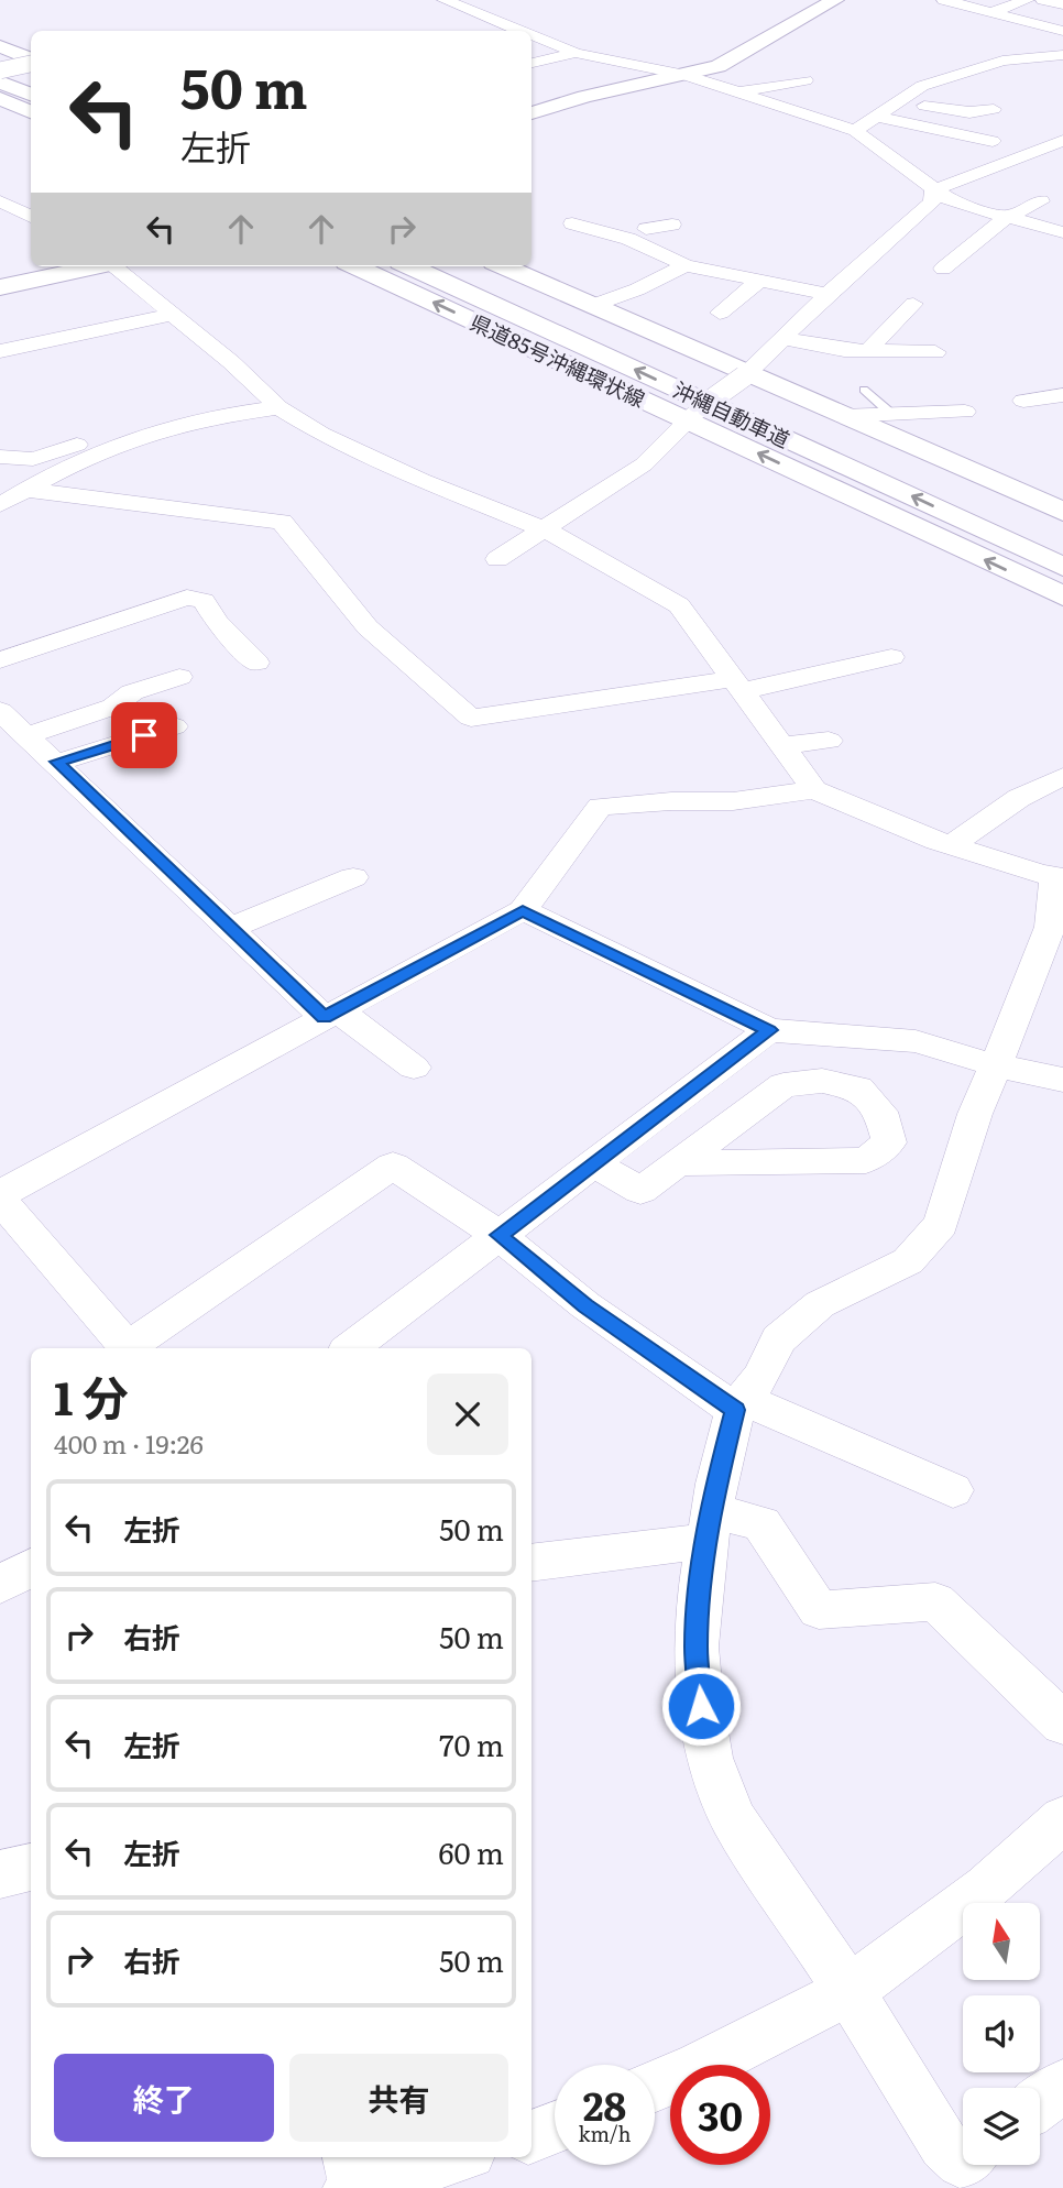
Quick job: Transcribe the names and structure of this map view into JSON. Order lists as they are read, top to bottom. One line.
{"streets":{"main road":["県道85号沖縄環状線","沖縄自動車道"]},"north":"top","page":{"turn":["50 m","左折"],"heading":["1 分","400 m · 19:26"],"list":[{"name":"左折","value":"50 m"},{"name":"右折","value":"50 m"},{"name":"左折","value":"70 m"},{"name":"左折","value":"60 m"},{"name":"右折","value":"50 m"}],"buttons":["終了","共有"],"speed":"28 km/h","limit":"30"}}
